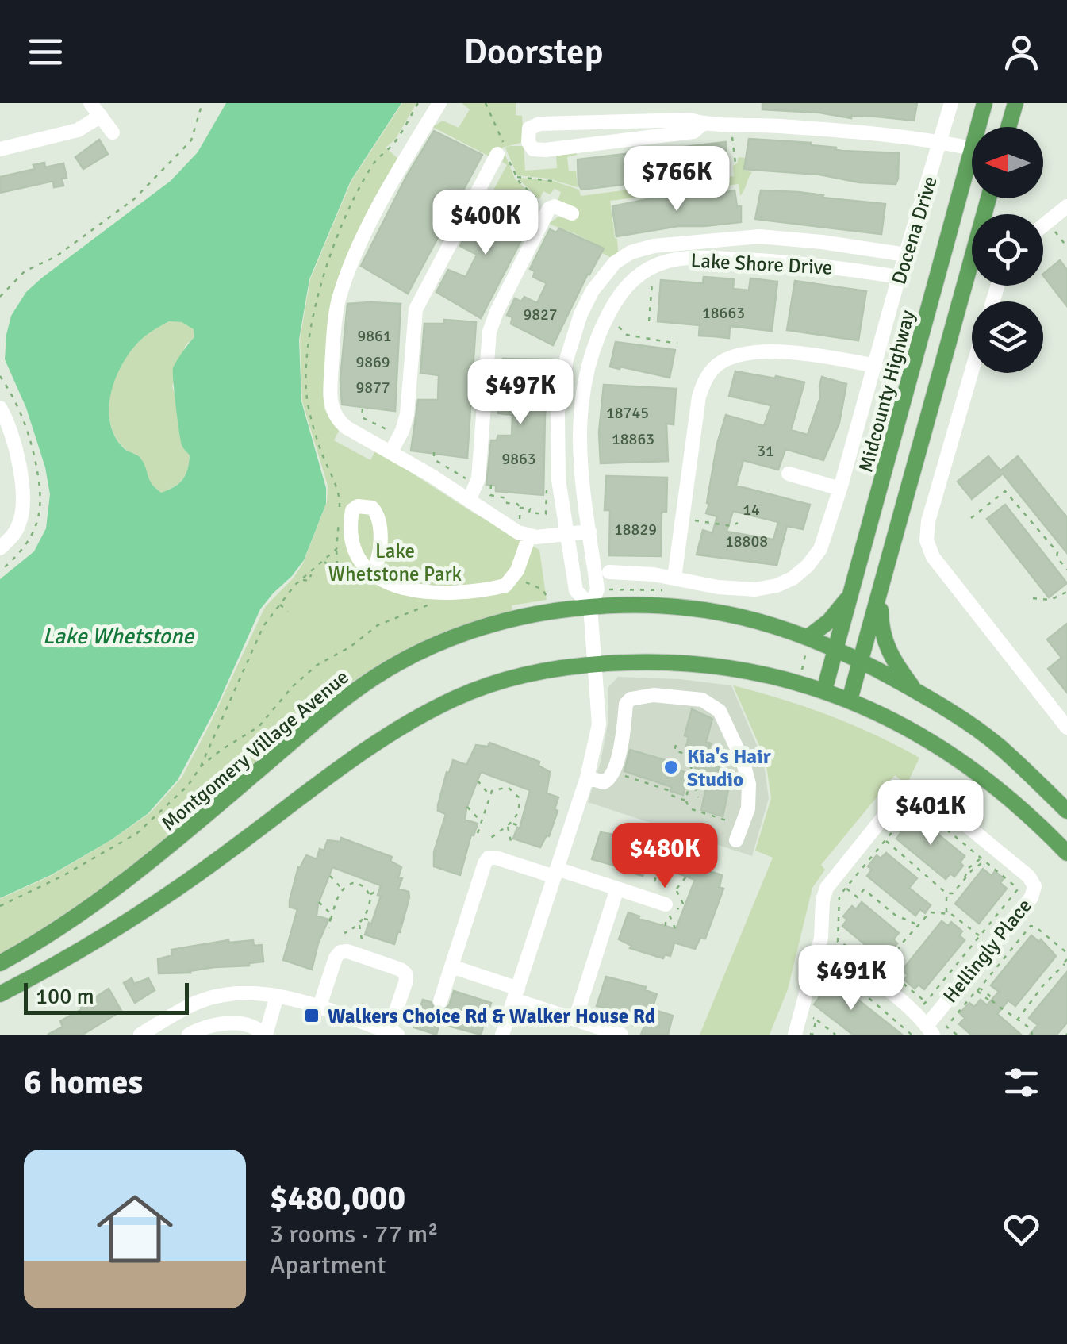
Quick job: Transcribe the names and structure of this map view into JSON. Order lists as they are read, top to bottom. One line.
{"streets":{"main road":["Midcounty Highway","Montgomery Village Avenue"],"street":["Docena Drive","Lake Shore Drive","Hellingly Place"]},"crossings":[["Docena Drive","Lake Shore Drive"],["Lake Shore Drive","Montgomery Village Avenue"],["Midcounty Highway","Montgomery Village Avenue"]],"water":["Lake Whetstone"],"parks":["Lake Whetstone Park"],"places":{"other":["Kia's Hair Studio"],"transit":["Walkers Choice Rd & Walker House Rd"]},"house_numbers":["18663","9827","9861","9869","9877","18745","18863","31","9863","14","18829","18808"],"scale_bar":"100 m","north":"left","page":{"header":"Doorstep","price":["$766K","$400K","$497K","$401K","$480K","$491K"],"scale":"100 m","heading":"6 homes","list":[{"name":"$480,000","note":"3 rooms · 77 m² · Apartment"}]}}
